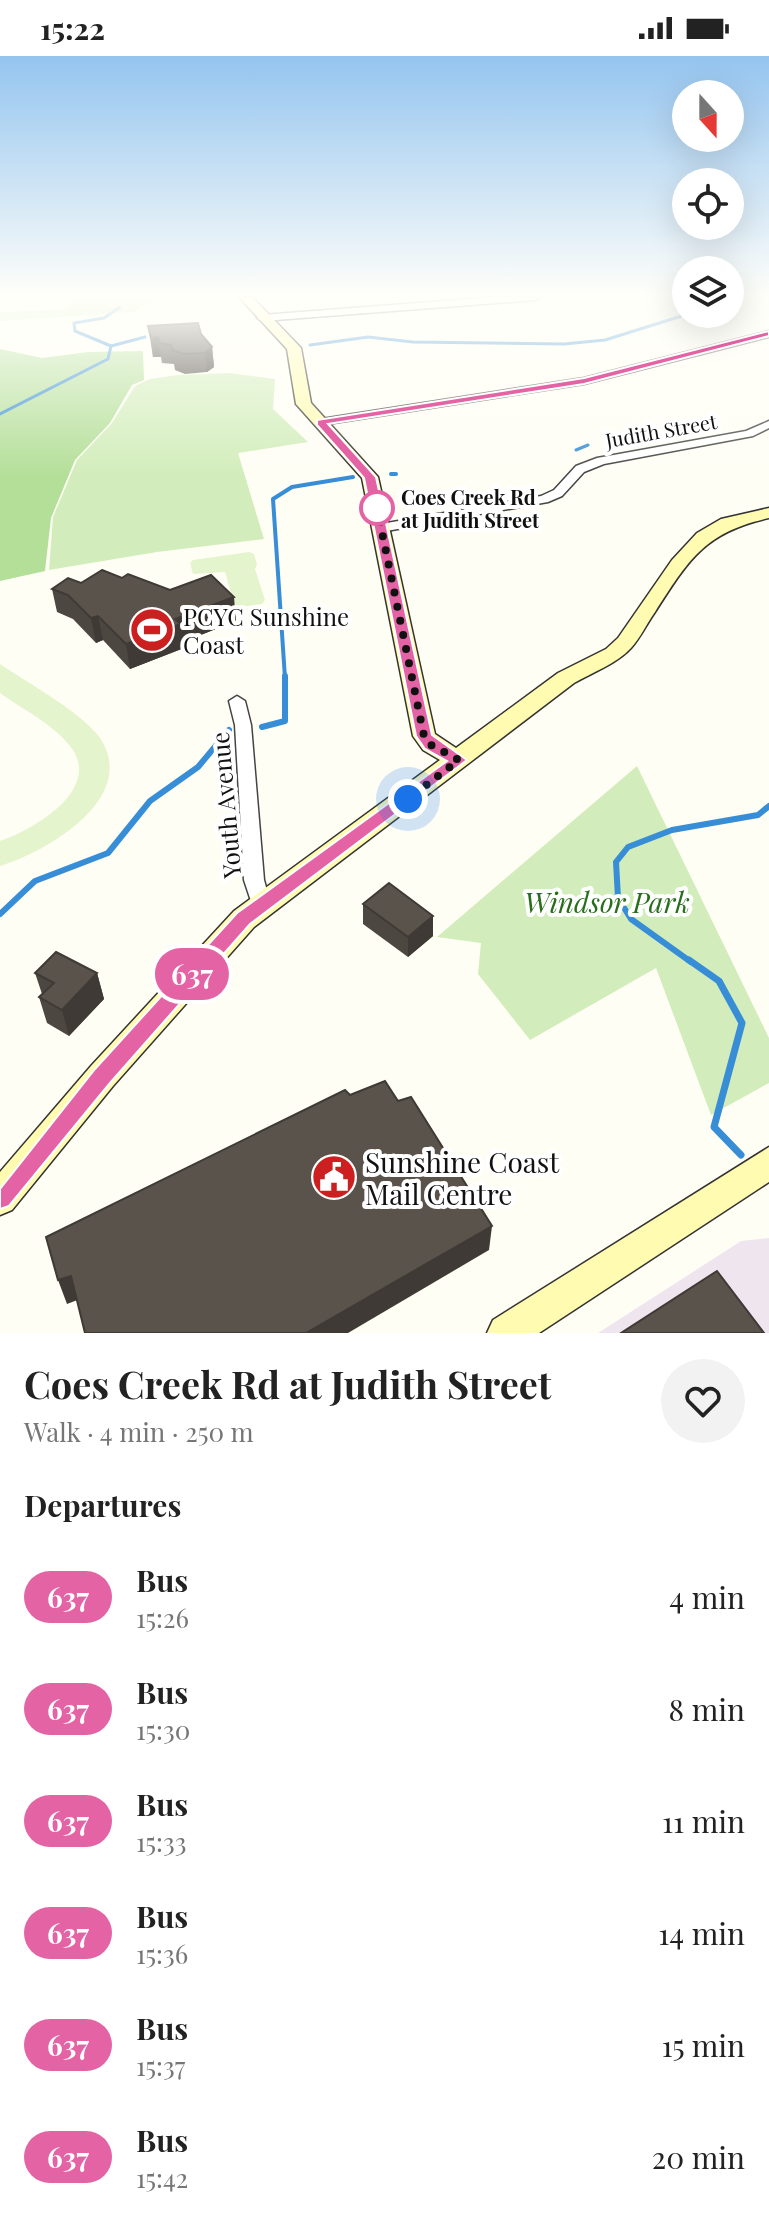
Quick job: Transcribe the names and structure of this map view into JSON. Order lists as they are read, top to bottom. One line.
{"streets":{"street":["Judith Street","Youth Avenue"]},"parks":["Windsor Park"],"places":{"other":["Coes Creek Rd at Judith Street"],"sports":["PCYC Sunshine Coast"],"public building":["Sunshine Coast Mail Centre"]},"lines":["bus line 637"],"north":"bottom","page":{"status":"15:22","on_map":"637","heading":[["Coes Creek Rd at Judith Street","Walk · 4 min · 250 m"],"Departures"],"list":[{"mark":"637","name":"Bus","note":"15:26","value":"4 min"},{"mark":"637","name":"Bus","note":"15:30","value":"8 min"},{"mark":"637","name":"Bus","note":"15:33","value":"11 min"},{"mark":"637","name":"Bus","note":"15:36","value":"14 min"},{"mark":"637","name":"Bus","note":"15:37","value":"15 min"},{"mark":"637","name":"Bus","note":"15:42","value":"20 min"}]}}
